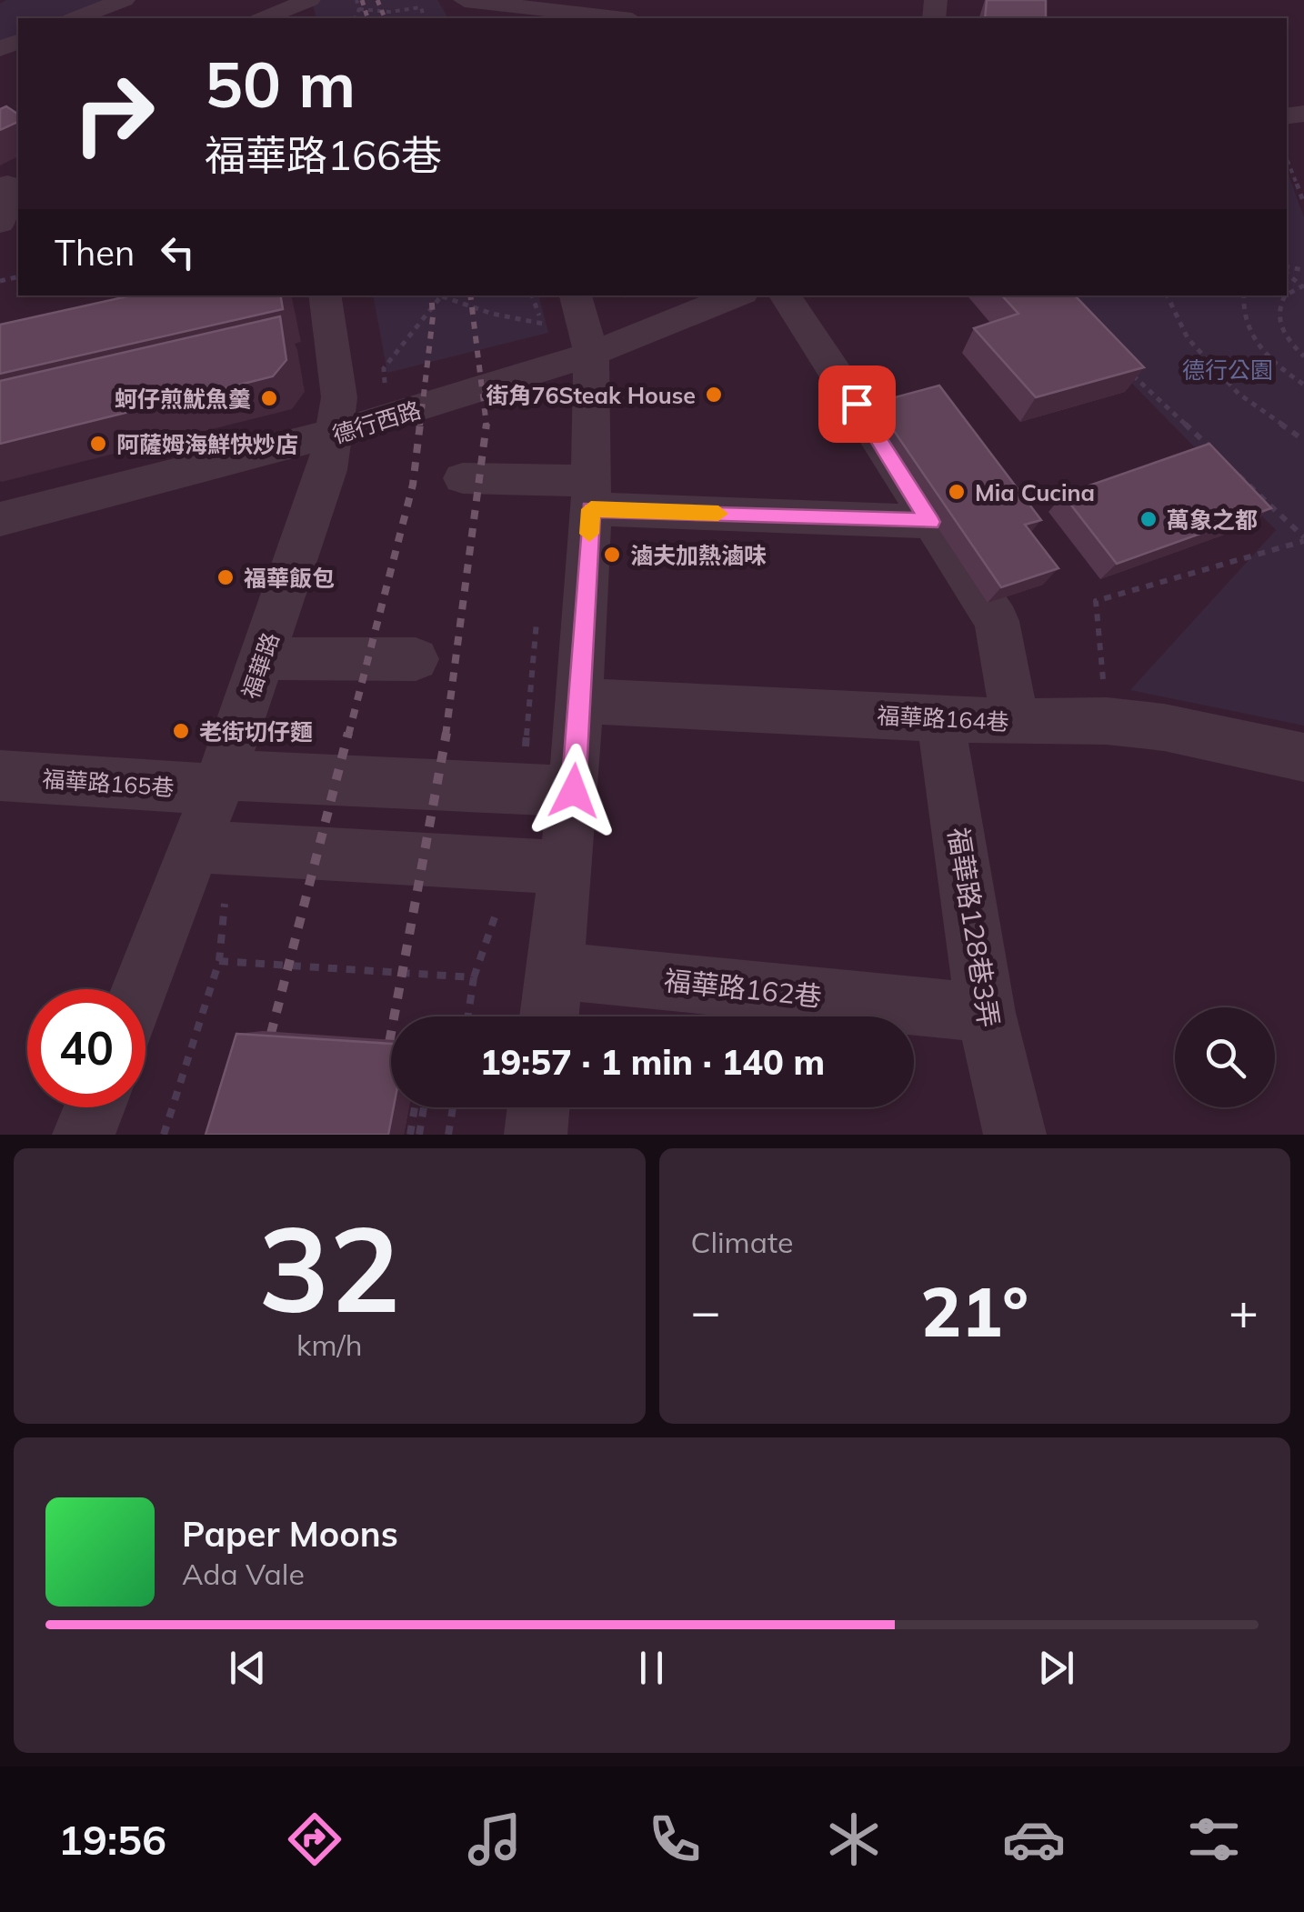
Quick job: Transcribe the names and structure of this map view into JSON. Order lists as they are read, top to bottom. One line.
{"streets":{"street":["德行西路","福華路","福華路164巷","福華路165巷","福華路128巷3弄","福華路162巷"]},"crossings":[["德行西路","福華路"],["福華路","福華路165巷"],["福華路164巷","福華路128巷3弄"],["福華路128巷3弄","福華路162巷"]],"parks":["德行公園"],"places":["街角76Steak House","蚵仔煎魷魚羹","阿薩姆海鮮快炒店","Mia Cucina","萬象之都","滷夫加熱滷味","福華飯包","老街切仔麵"],"page":{"turn":["50 m","福華路166巷"],"then":"Then","limit":"40","trip":"19:57 · 1 min · 140 m","tile":[["32","km/h"],"Climate"],"heat":["−","21°","+"],"song":["Paper Moons","Ada Vale"],"tabs":"19:56"}}
